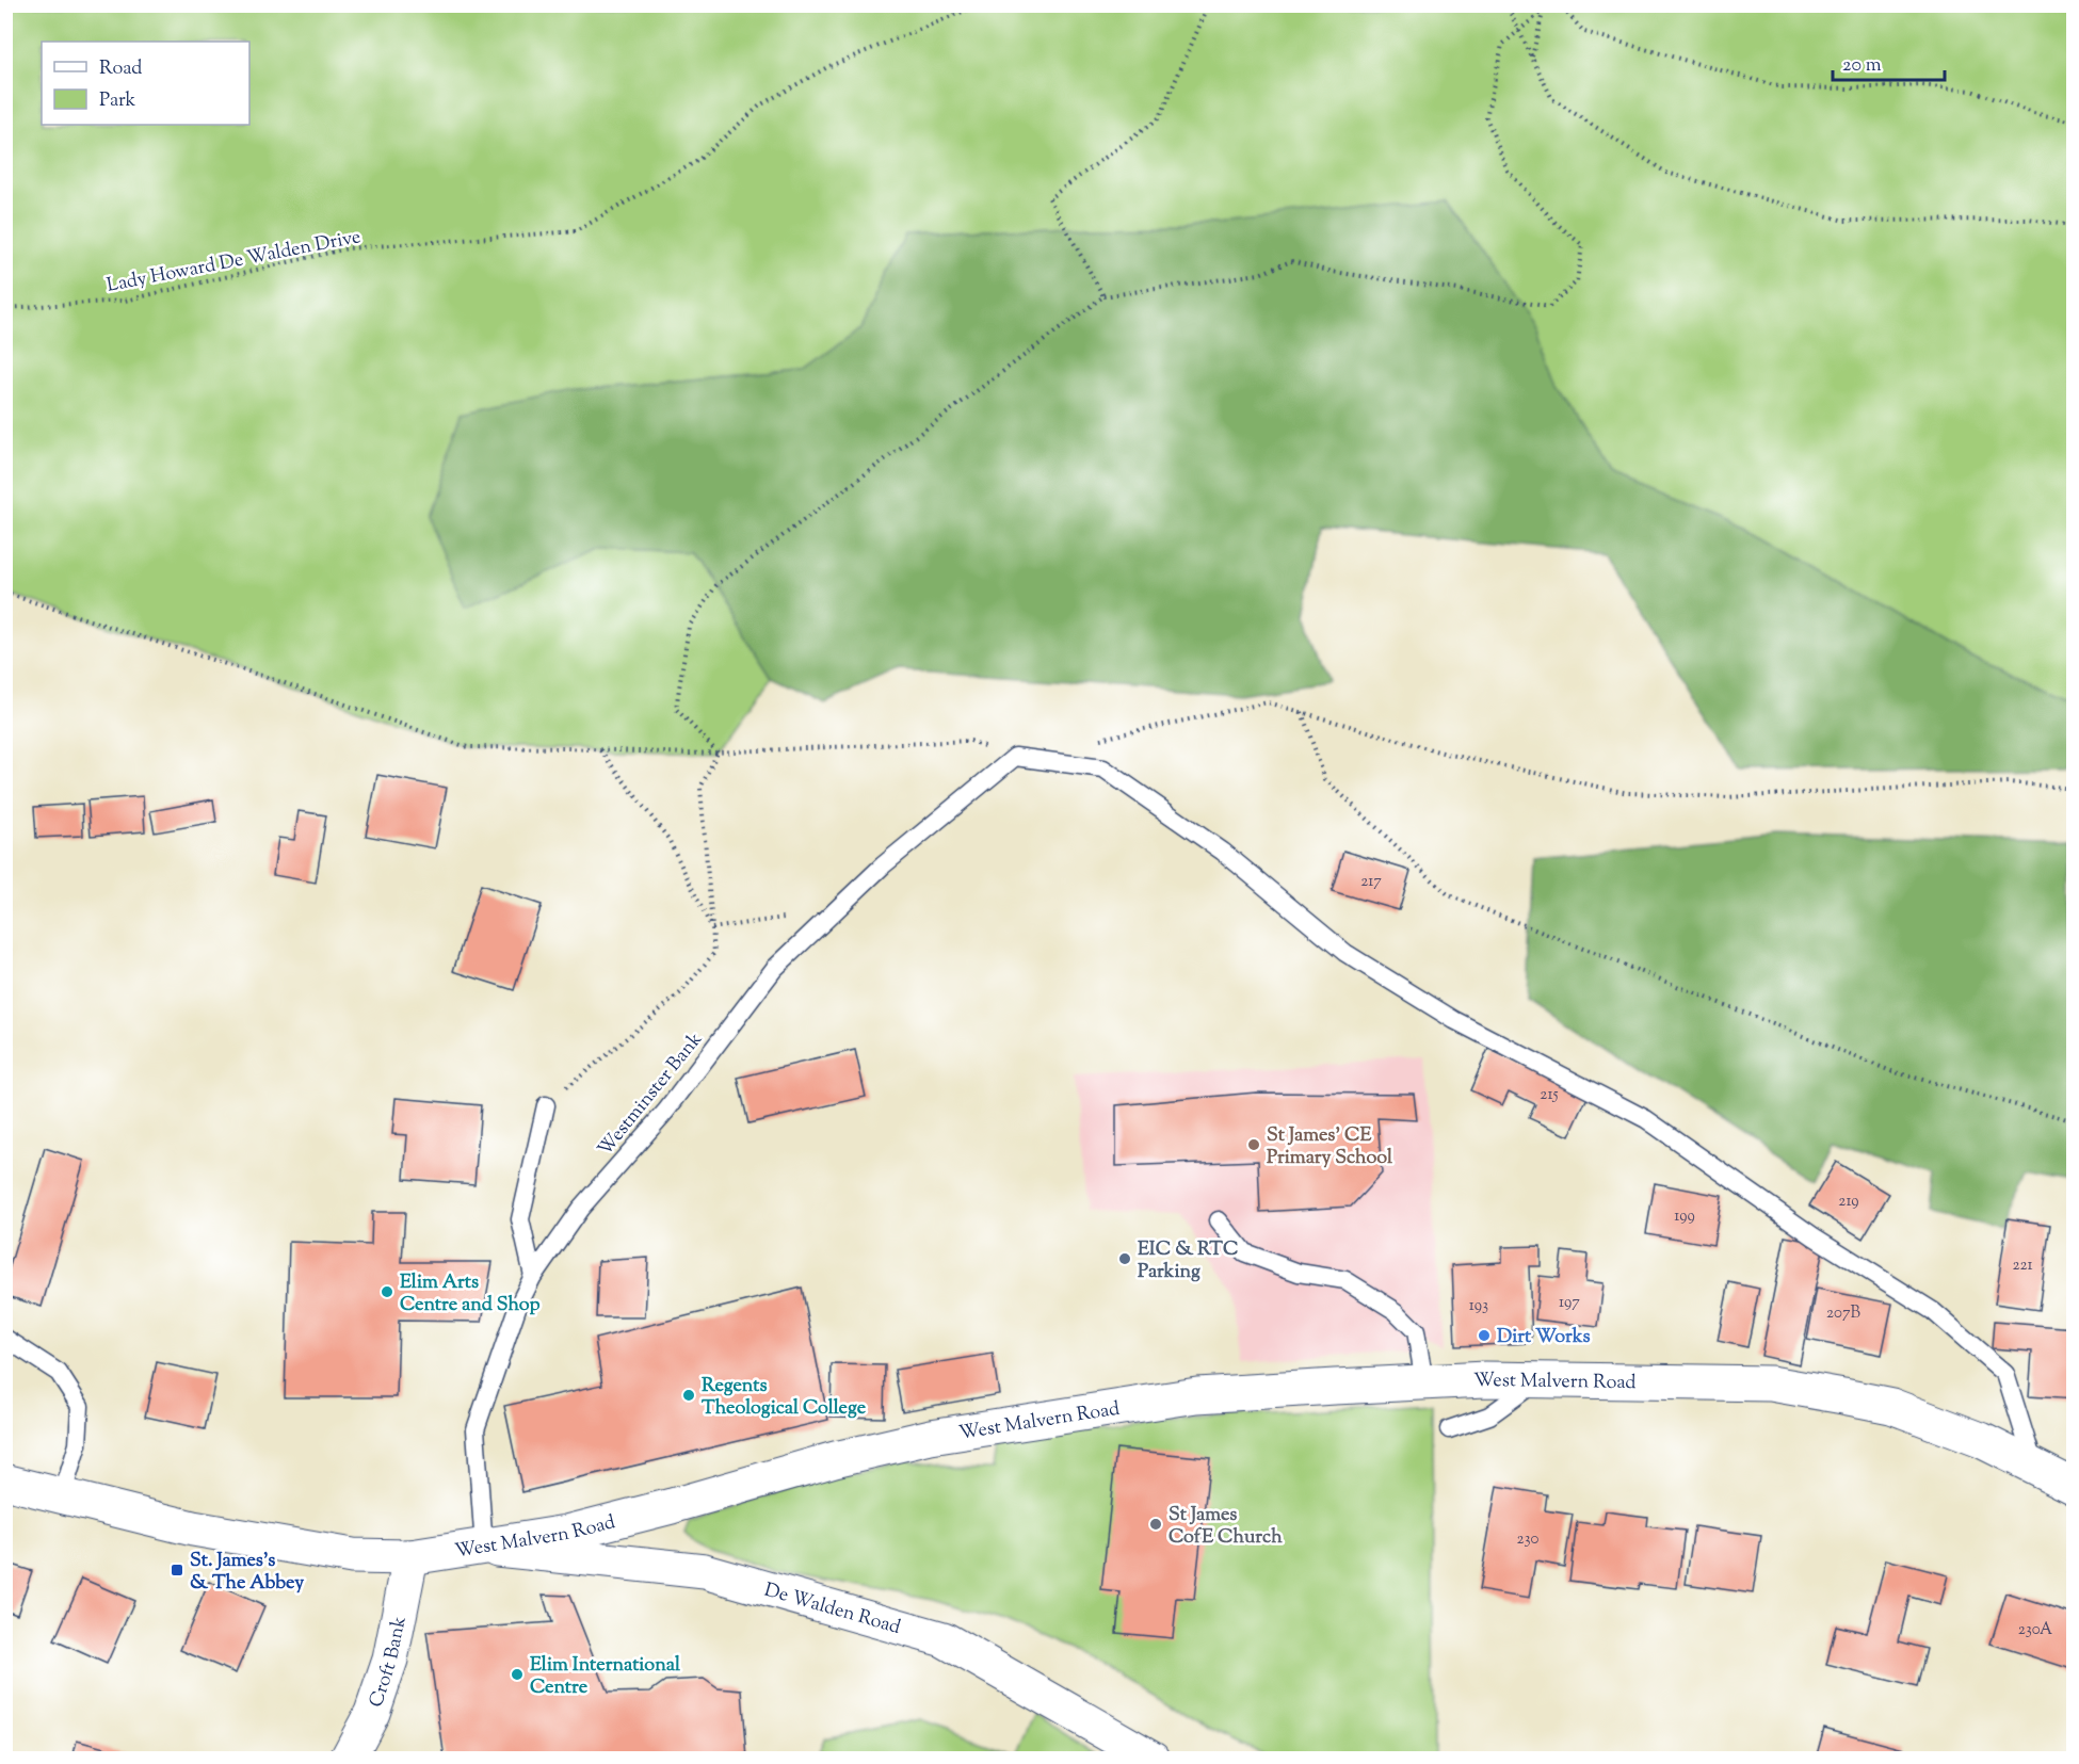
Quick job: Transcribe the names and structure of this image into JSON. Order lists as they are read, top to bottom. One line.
{"streets":{"main road":["West Malvern Road","De Walden Road","Croft Bank"],"lane":["Westminster Bank"],"path":["Lady Howard De Walden Drive"]},"crossings":[["Westminster Bank","West Malvern Road"],["Westminster Bank","De Walden Road"],["West Malvern Road","De Walden Road"],["West Malvern Road","Croft Bank"]],"places":{"other":["St James' CE Primary School","EIC & RTC Parking","Elim Arts Centre and Shop","Dirt Works","Regents Theological College","St James CofE Church","Elim International Centre"],"transit":["St. James's & The Abbey"]},"house_numbers":["217","215","219","199","221","197","193","207B","230","230A"],"legend":["Road","Park"],"scale_bar":"20 m"}
